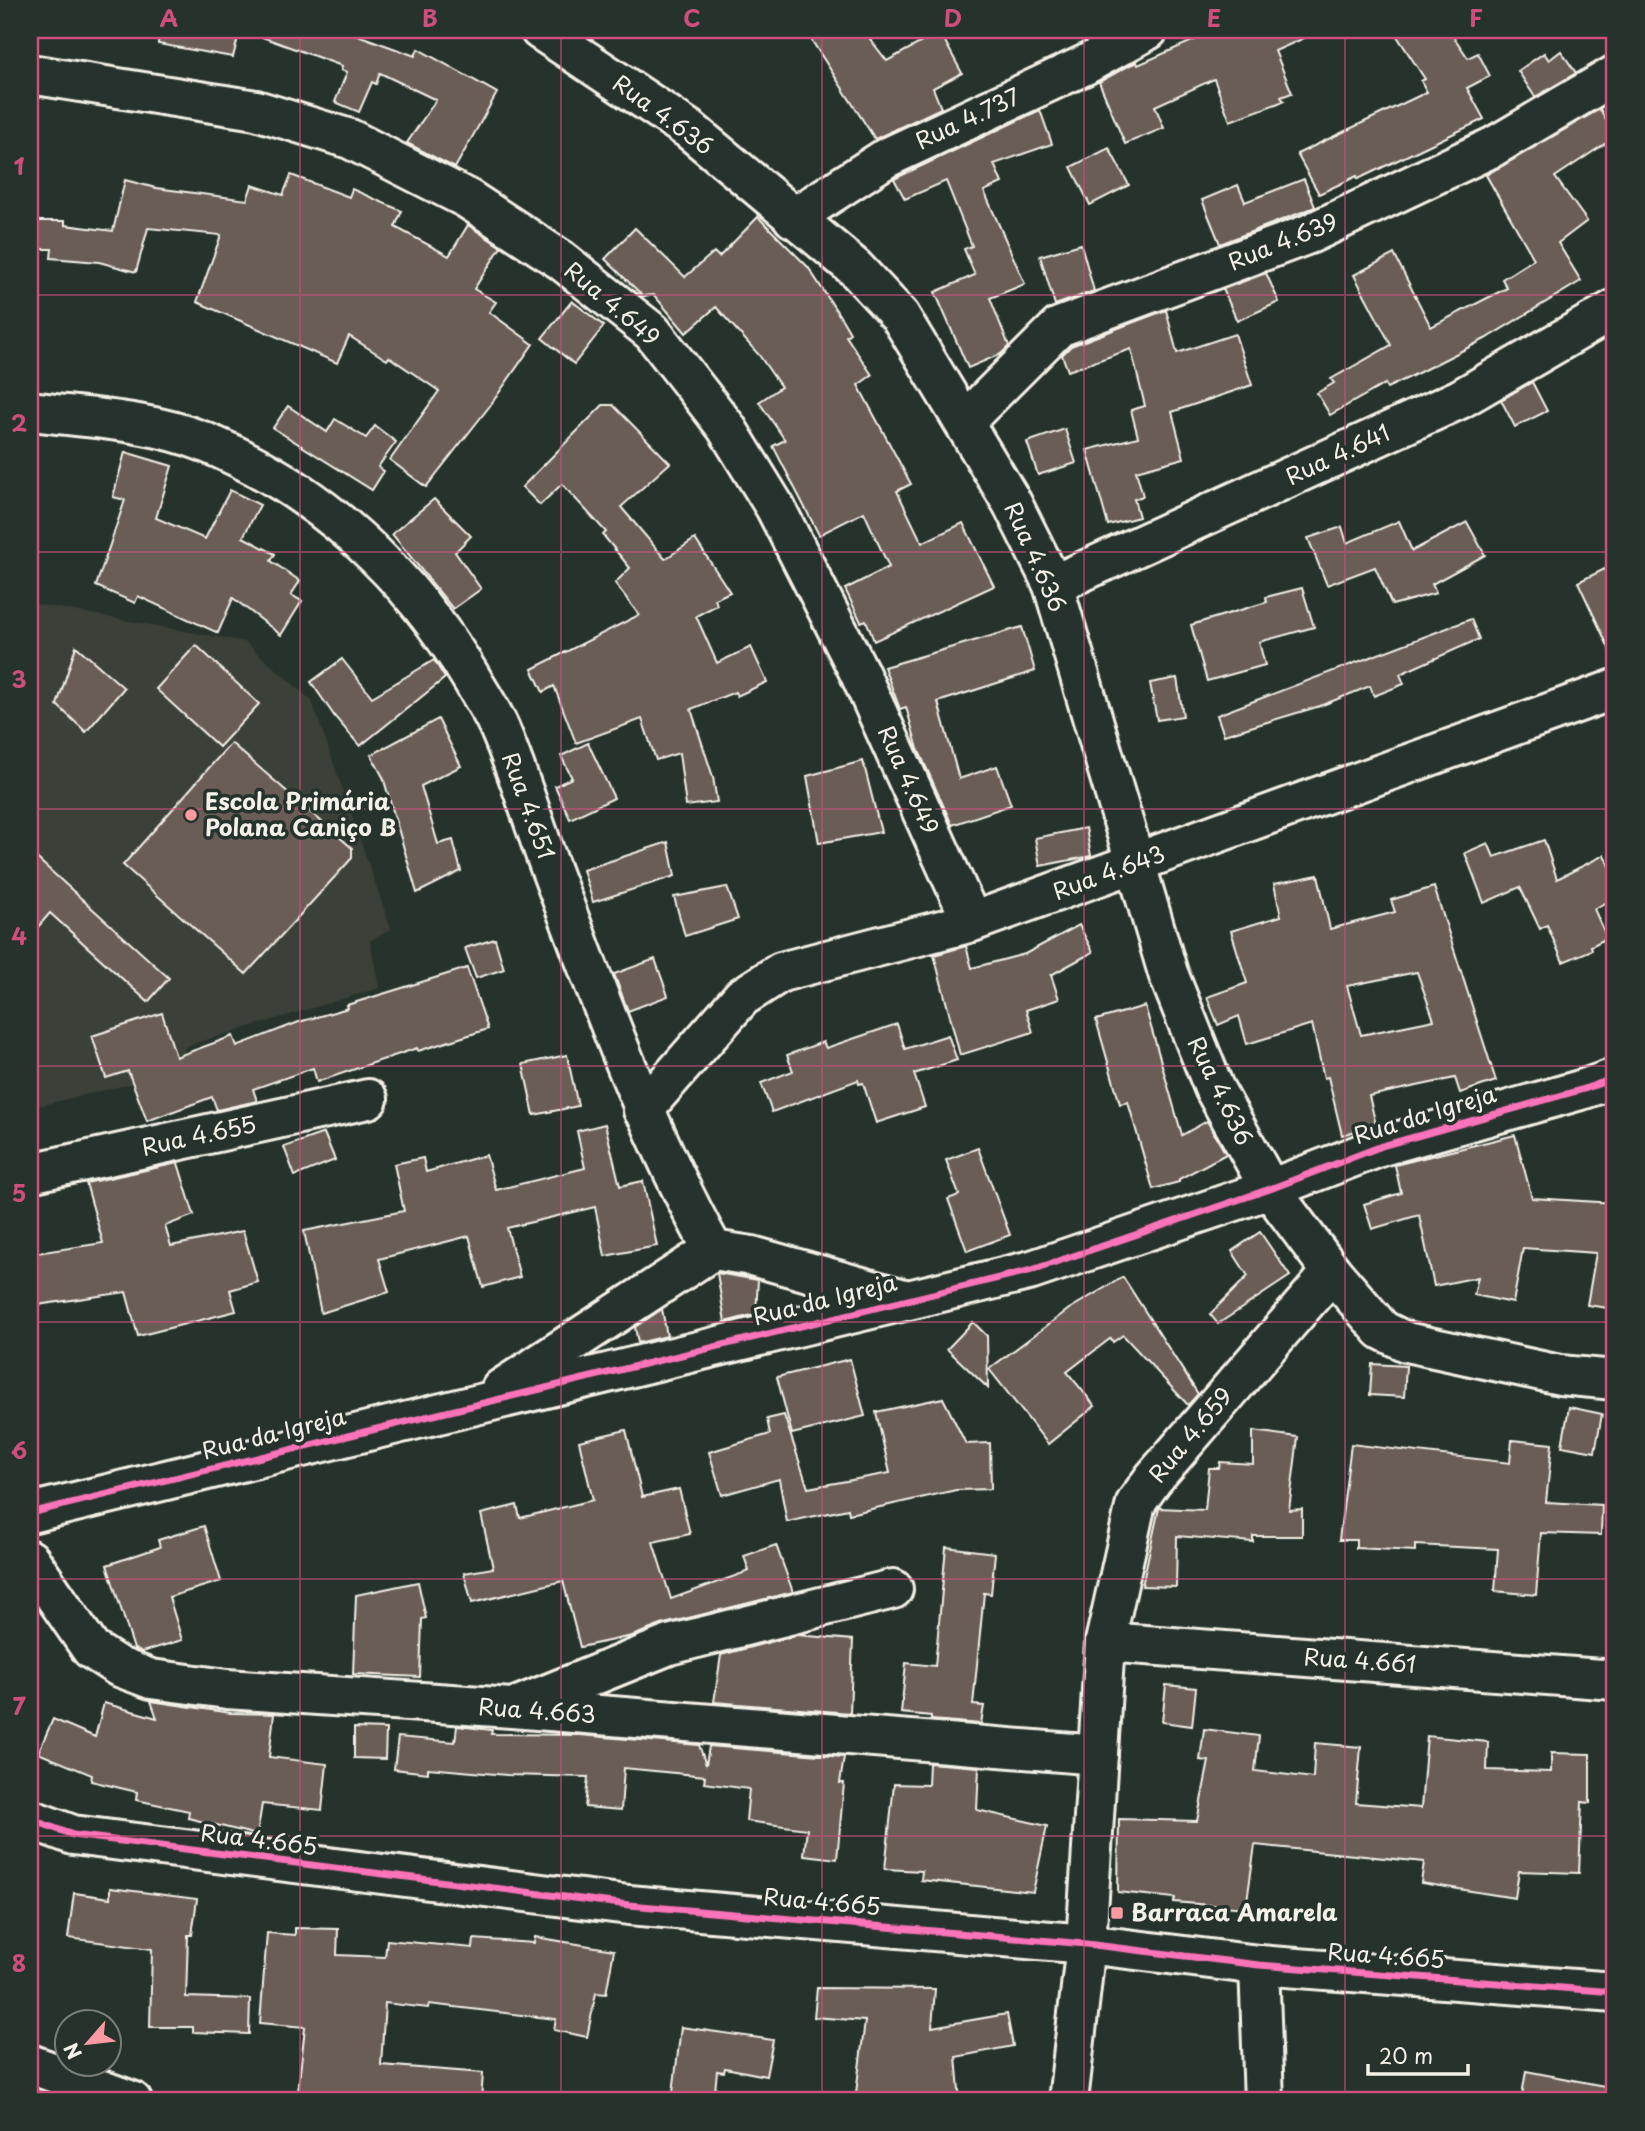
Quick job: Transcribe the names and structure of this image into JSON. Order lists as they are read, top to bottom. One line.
{"streets":{"street":["Rua 4.636","Rua 4.737","Rua 4.639","Rua 4.649","Rua 4.641","Rua 4.651","Rua 4.643","Rua da Igreja","Rua 4.655","Rua 4.659","Rua 4.661","Rua 4.663","Rua 4.665"]},"crossings":[["Rua 4.636","Rua 4.737"],["Rua 4.636","Rua 4.639"],["Rua 4.636","Rua 4.641"],["Rua 4.636","Rua 4.643"],["Rua 4.636","Rua da Igreja"],["Rua 4.636","Rua 4.659"],["Rua 4.649","Rua 4.643"],["Rua 4.651","Rua 4.643"],["Rua 4.659","Rua 4.661"],["Rua 4.659","Rua 4.663"],["Rua 4.659","Rua 4.665"]],"places":{"other":["Escola Primária Polana Caniço B"],"transit":["Barraca Amarela"]},"scale_bar":"20 m","north":"bottom left","grid":{"columns":["A","B","C","D","E","F"],"rows":["1","2","3","4","5","6","7","8"]}}
